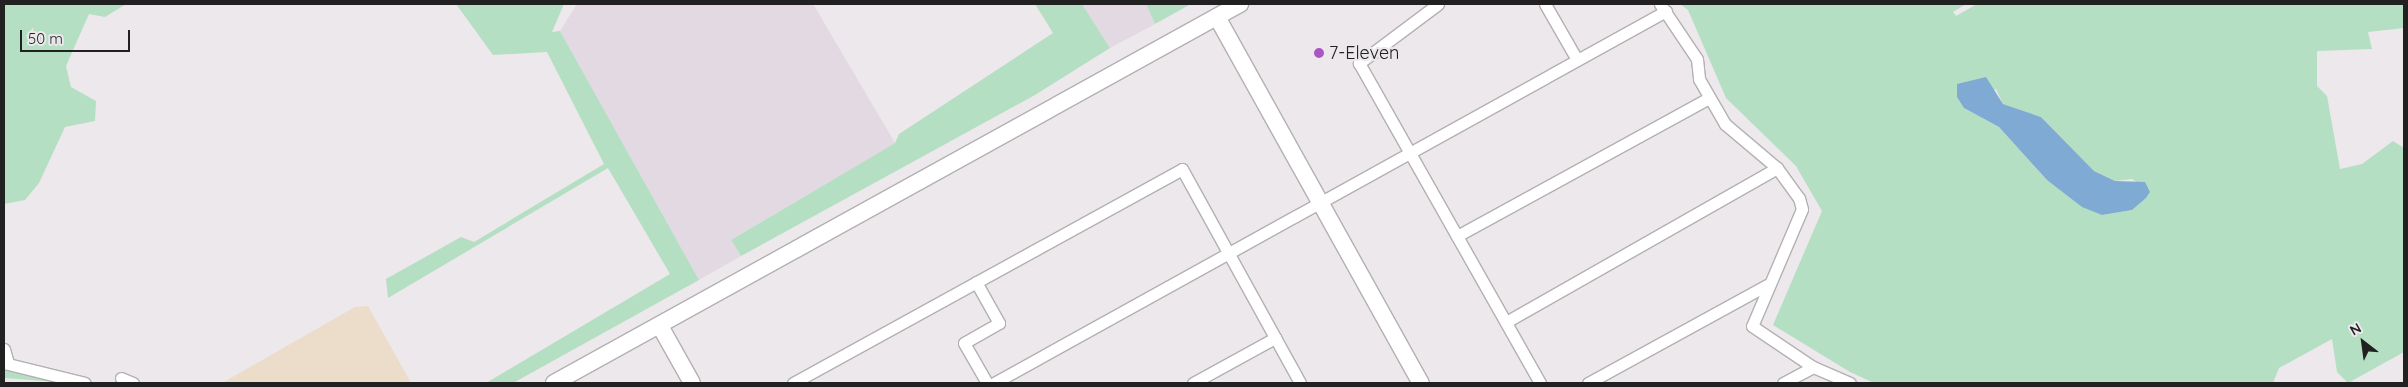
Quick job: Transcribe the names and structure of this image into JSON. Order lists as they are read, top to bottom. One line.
{"places":["7-Eleven"],"scale_bar":"50 m","north":"top left"}
